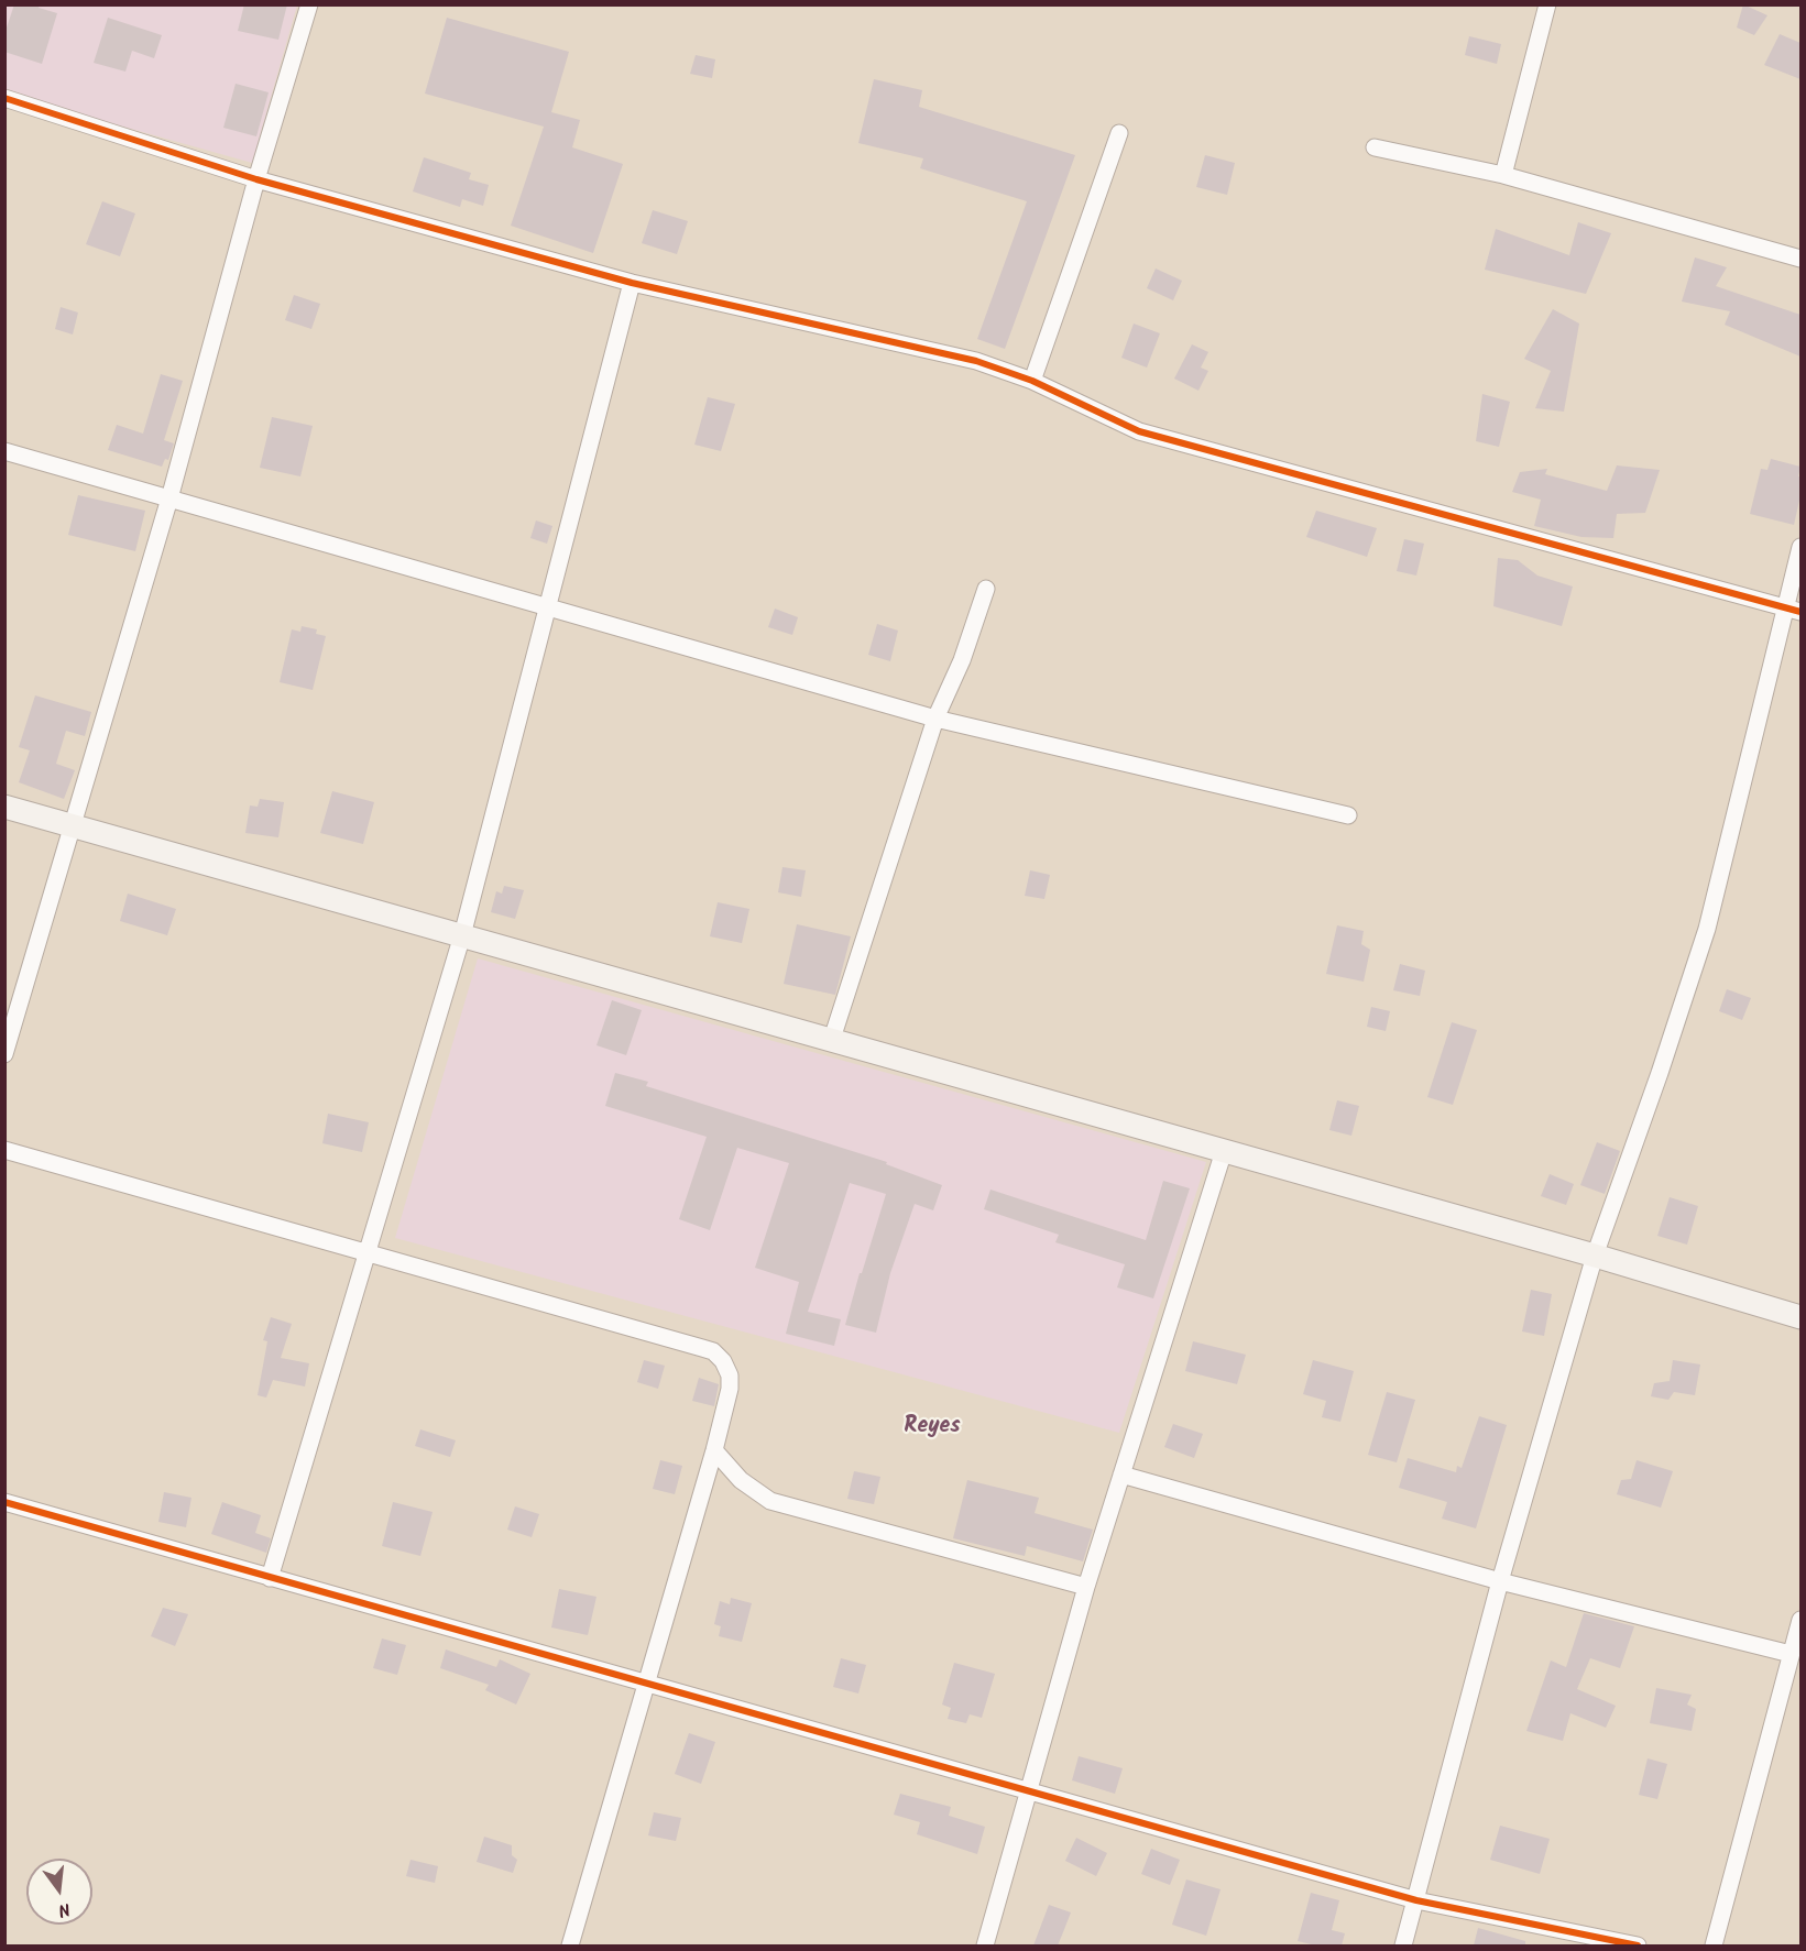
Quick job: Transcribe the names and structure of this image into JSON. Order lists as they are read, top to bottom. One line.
{"districts":["Reyes"],"north":"bottom"}
